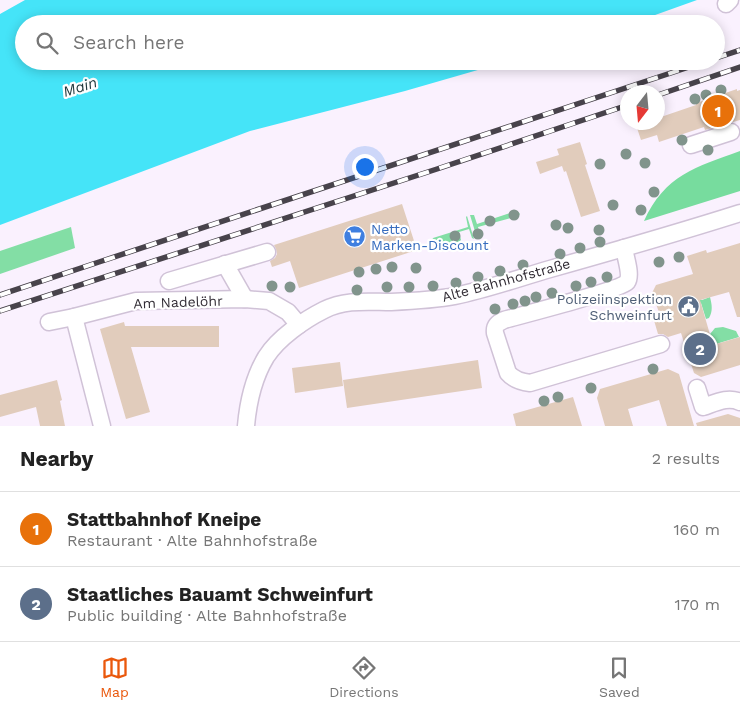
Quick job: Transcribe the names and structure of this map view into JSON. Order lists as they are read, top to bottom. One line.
{"streets":{"street":["Alte Bahnhofstraße","Am Nadelöhr"]},"crossings":[["Alte Bahnhofstraße","Am Nadelöhr"]],"water":["Main"],"places":{"supermarket":["Netto Marken-Discount"],"public building":["Polizeiinspektion Schweinfurt"]},"north":"bottom","page":{"search":"Search here","pins":["1","2"],"heading":["Nearby","2 results"],"list":[{"mark":"1","name":"Stattbahnhof Kneipe","note":"Restaurant · Alte Bahnhofstraße","value":"160 m"},{"mark":"2","name":"Staatliches Bauamt Schweinfurt","note":"Public building · Alte Bahnhofstraße","value":"170 m"}],"nav":["Map","Directions","Saved"]}}
